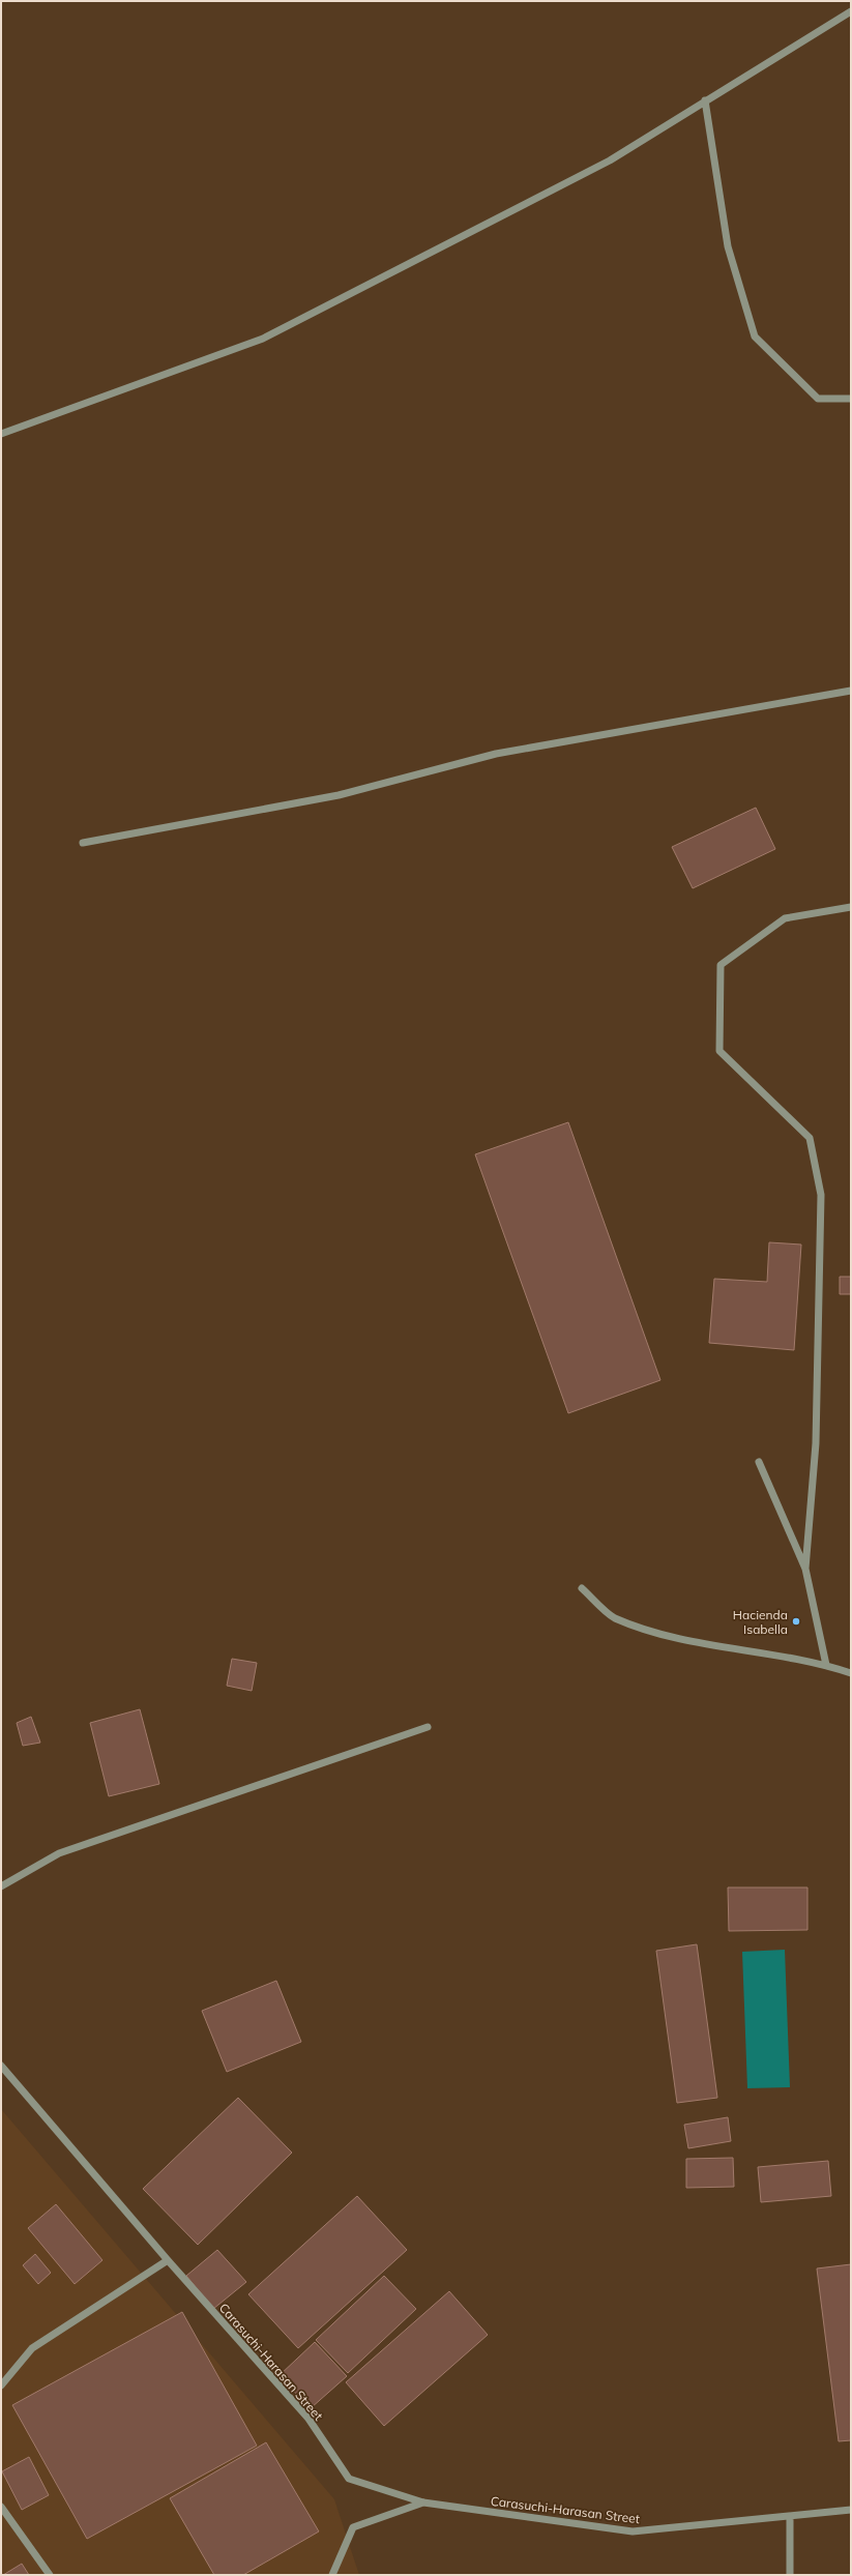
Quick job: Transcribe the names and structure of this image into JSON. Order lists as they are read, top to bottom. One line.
{"streets":{"street":["Carasuchi-Harasan Street"]},"places":["Hacienda Isabella"]}
